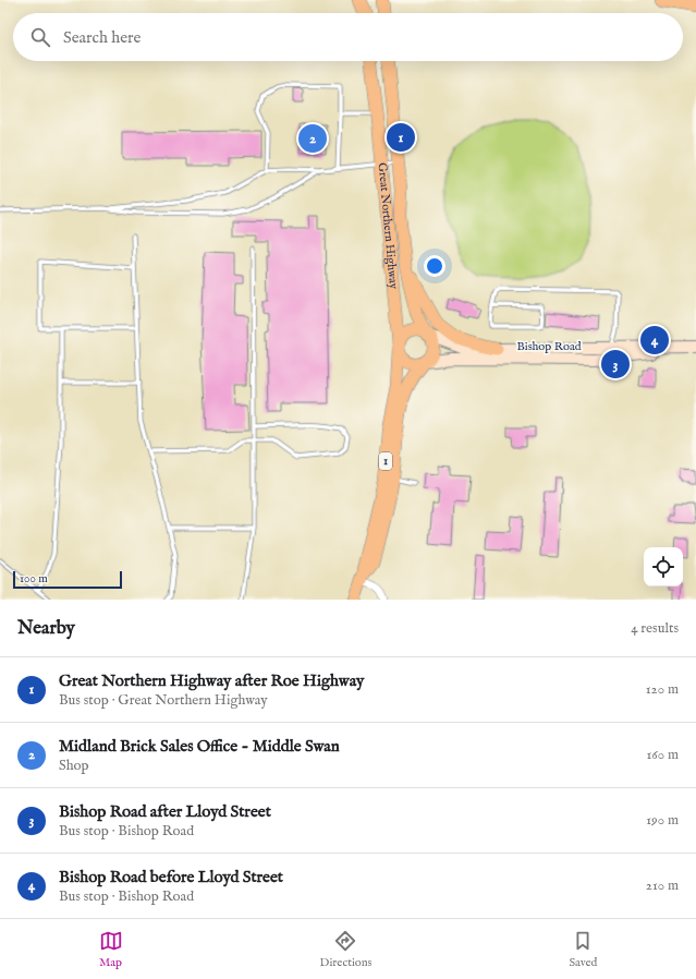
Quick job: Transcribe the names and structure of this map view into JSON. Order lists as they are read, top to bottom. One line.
{"streets":{"main road":["Great Northern Highway","1"],"street":["Bishop Road"]},"crossings":[["Great Northern Highway","Bishop Road"],["Great Northern Highway","1"],["Bishop Road","1"]],"scale_bar":"100 m","page":{"search":"Search here","pins":["1","2","4","3"],"scale":"100 m","heading":["Nearby","4 results"],"list":[{"mark":"1","name":"Great Northern Highway after Roe Highway","note":"Bus stop · Great Northern Highway","value":"120 m"},{"mark":"2","name":"Midland Brick Sales Office - Middle Swan","note":"Shop","value":"160 m"},{"mark":"3","name":"Bishop Road after Lloyd Street","note":"Bus stop · Bishop Road","value":"190 m"},{"mark":"4","name":"Bishop Road before Lloyd Street","note":"Bus stop · Bishop Road","value":"210 m"}],"nav":["Map","Directions","Saved"]}}
